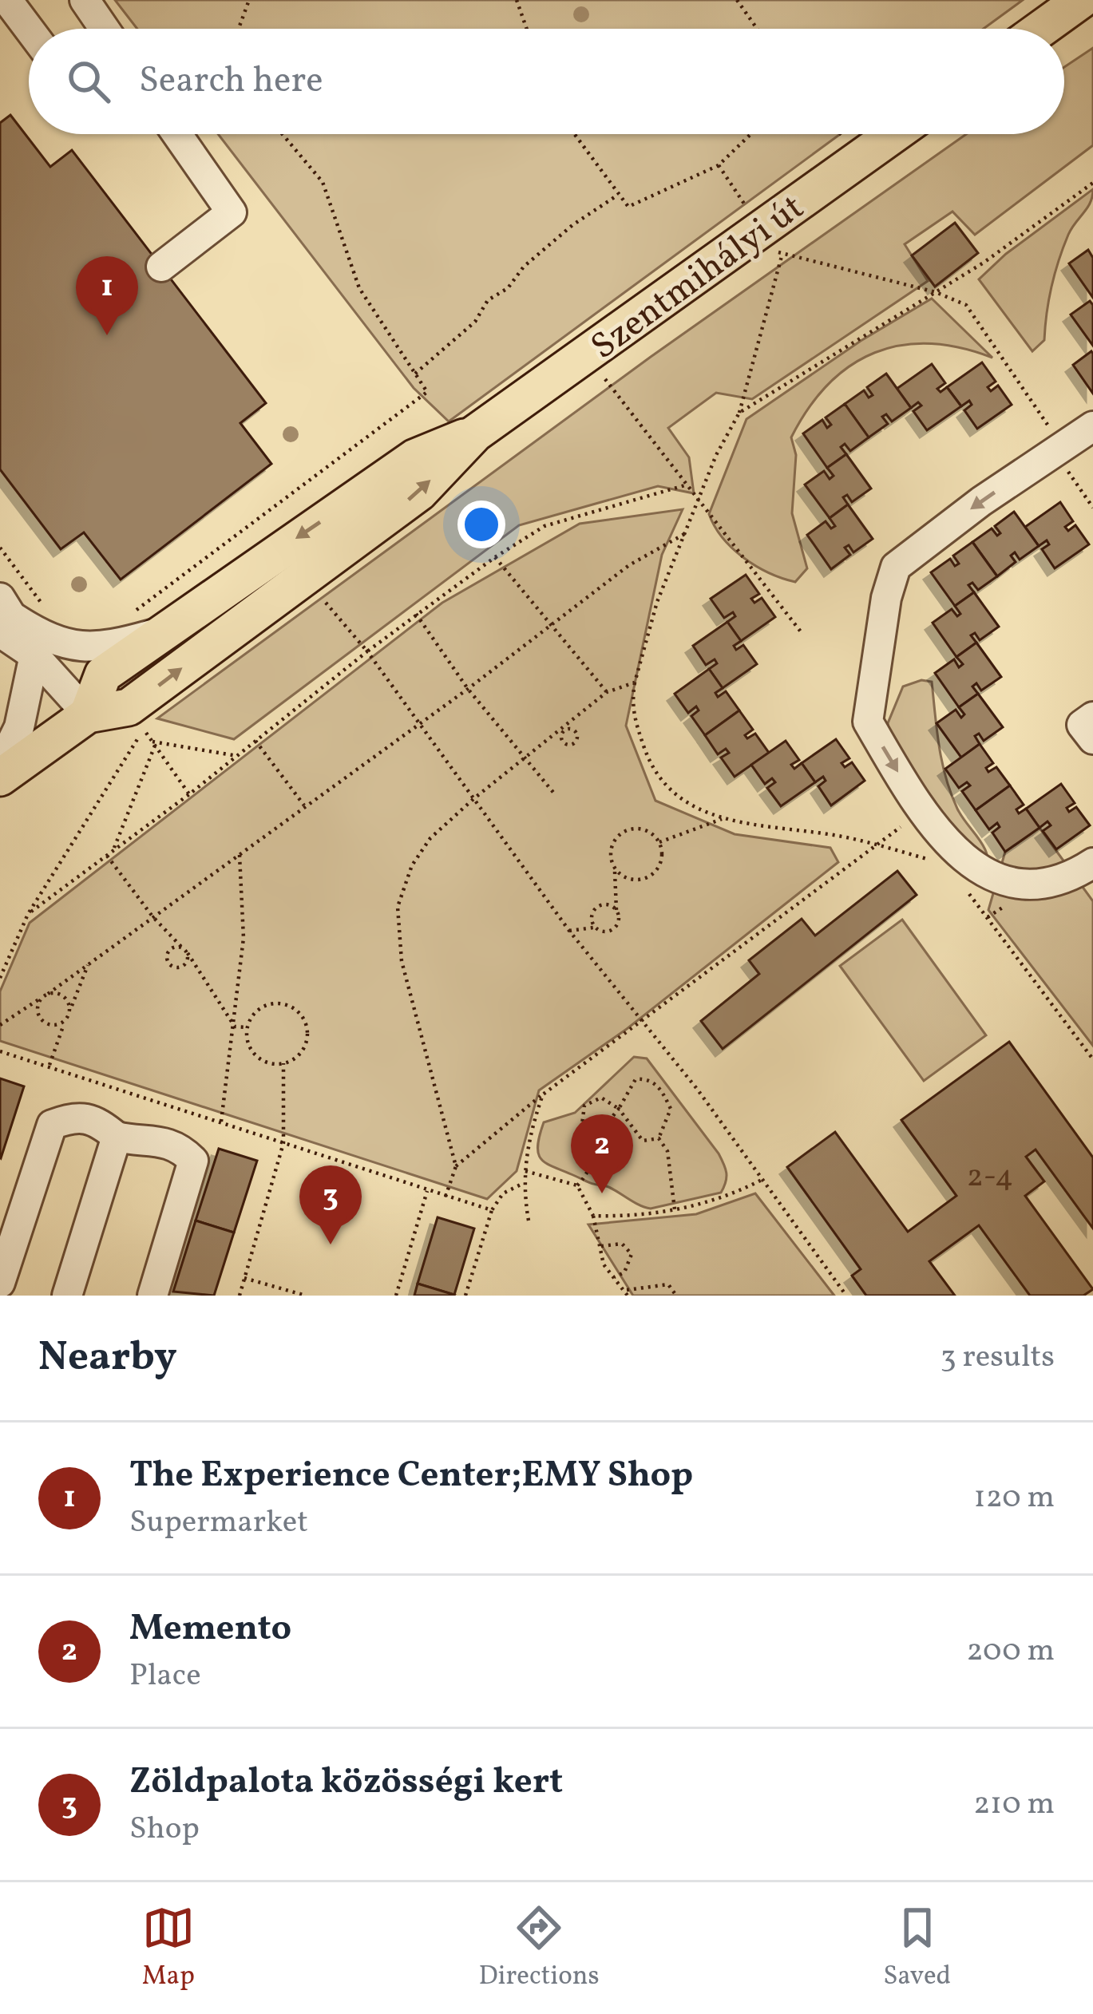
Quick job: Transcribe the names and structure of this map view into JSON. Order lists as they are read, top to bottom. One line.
{"streets":{"main road":["Szentmihályi út"]},"house_numbers":["2-4"],"page":{"search":"Search here","pins":["1","2","3"],"heading":["Nearby","3 results"],"list":[{"mark":"1","name":"The Experience Center;EMY Shop","note":"Supermarket","value":"120 m"},{"mark":"2","name":"Memento","note":"Place","value":"200 m"},{"mark":"3","name":"Zöldpalota közösségi kert","note":"Shop","value":"210 m"}],"nav":["Map","Directions","Saved"]}}
